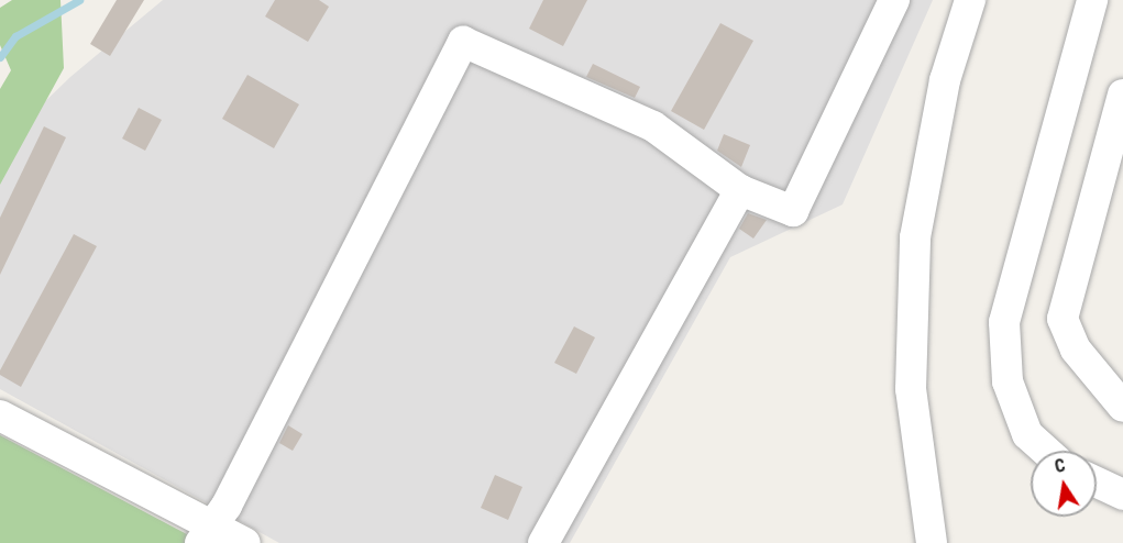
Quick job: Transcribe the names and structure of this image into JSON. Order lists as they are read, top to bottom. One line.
{"north":"top"}
